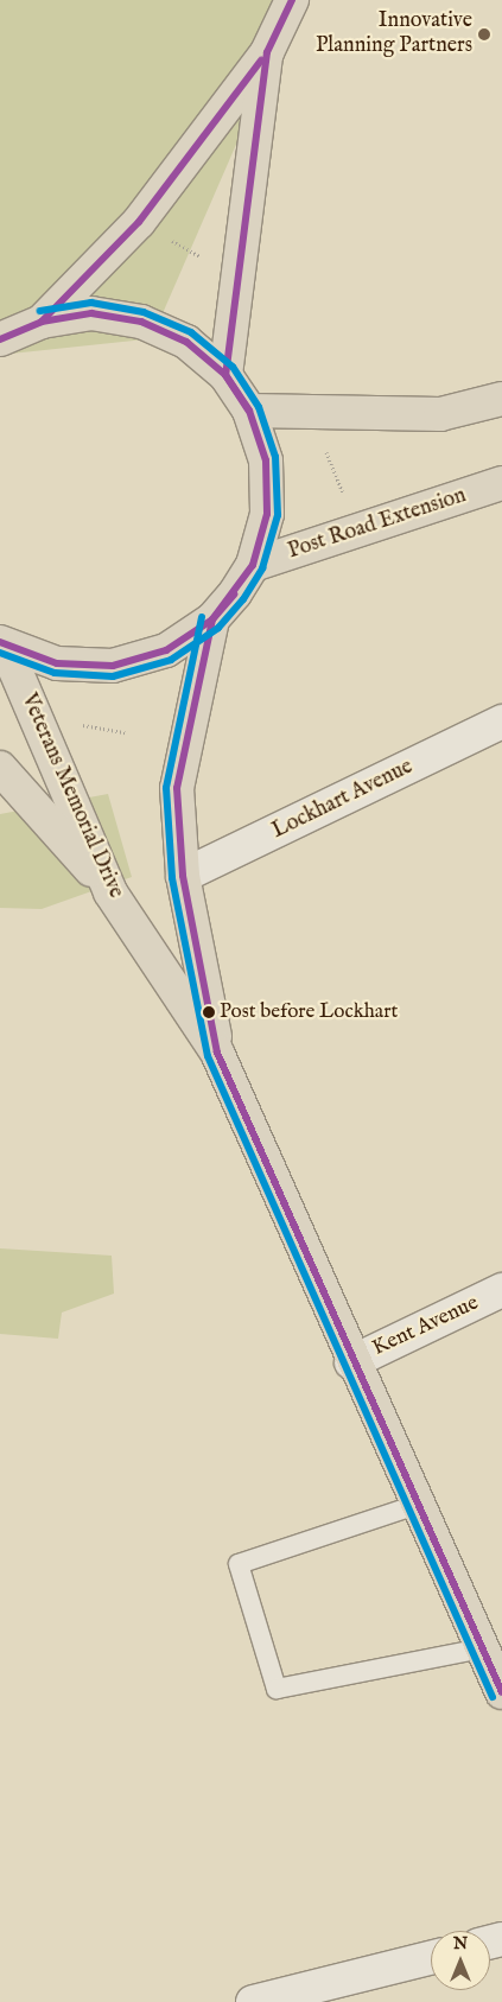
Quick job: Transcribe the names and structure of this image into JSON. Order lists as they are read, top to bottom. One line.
{"streets":{"main road":["Post Road Extension","Veterans Memorial Drive"],"street":["Lockhart Avenue","Kent Avenue"]},"places":["Innovative Planning Partners","Post before Lockhart"],"north":"top"}
